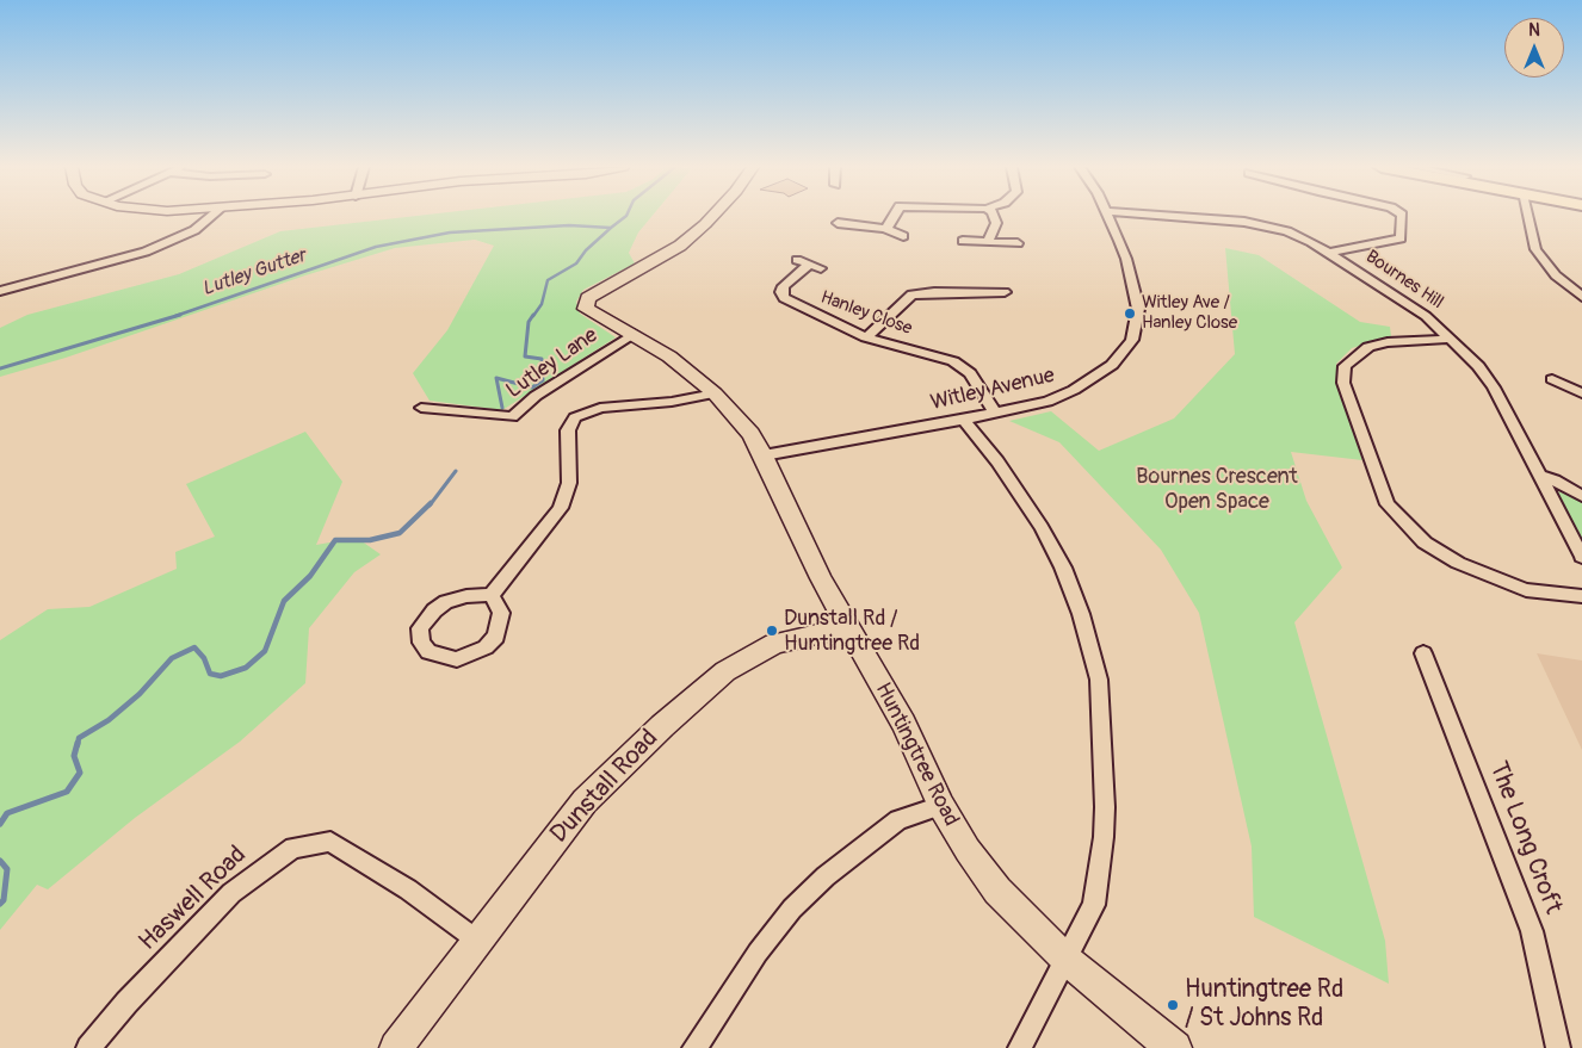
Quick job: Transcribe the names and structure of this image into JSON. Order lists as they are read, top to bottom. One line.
{"streets":{"street":["Bournes Hill","Hanley Close","Lutley Lane","Witley Avenue","Huntingtree Road","Dunstall Road","The Long Croft","Haswell Road"]},"crossings":[["Hanley Close","Witley Avenue"],["Lutley Lane","Huntingtree Road"],["Witley Avenue","Huntingtree Road"],["Huntingtree Road","Dunstall Road"],["Dunstall Road","Haswell Road"]],"water":["Lutley Gutter"],"parks":["Bournes Crescent Open Space"],"places":["Witley Ave / Hanley Close","Dunstall Rd / Huntingtree Rd","Huntingtree Rd / St Johns Rd"],"north":"top"}
